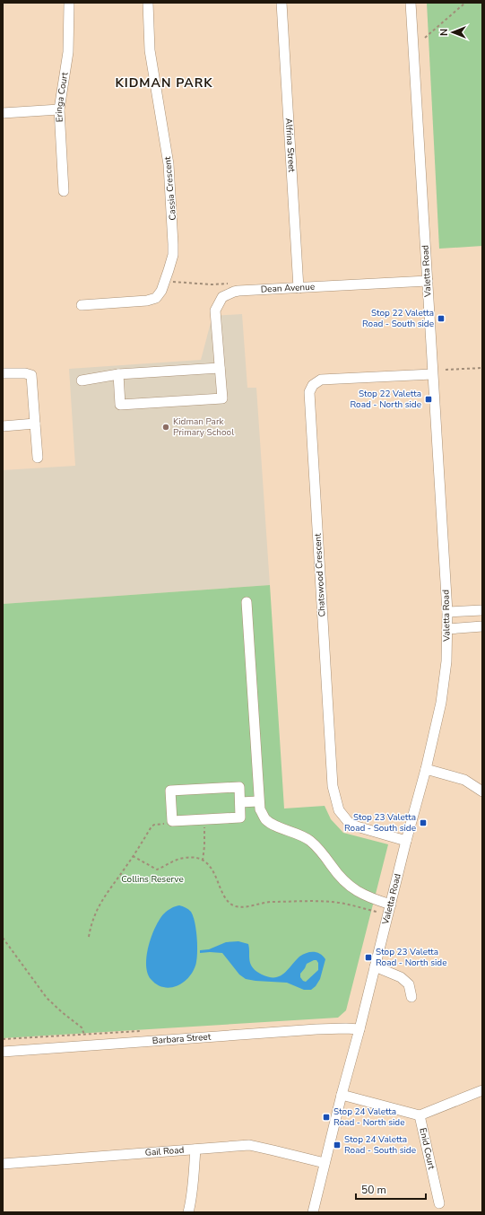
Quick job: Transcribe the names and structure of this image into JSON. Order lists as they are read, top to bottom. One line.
{"streets":{"street":["Eringa Court","Alfrina Street","Cassia Crescent","Valetta Road","Dean Avenue","Chatswood Crescent","Barbara Street","Enid Court","Gail Road"]},"crossings":[["Alfrina Street","Dean Avenue"],["Valetta Road","Dean Avenue"],["Valetta Road","Chatswood Crescent"],["Valetta Road","Barbara Street"],["Valetta Road","Gail Road"]],"districts":["KIDMAN PARK"],"parks":["Collins Reserve"],"places":{"transit":["Stop 22 Valetta Road - South side","Stop 22 Valetta Road - North side","Stop 23 Valetta Road - South side","Stop 23 Valetta Road - North side","Stop 24 Valetta Road - North side","Stop 24 Valetta Road - South side"],"other":["Kidman Park Primary School"]},"scale_bar":"50 m","north":"left"}
